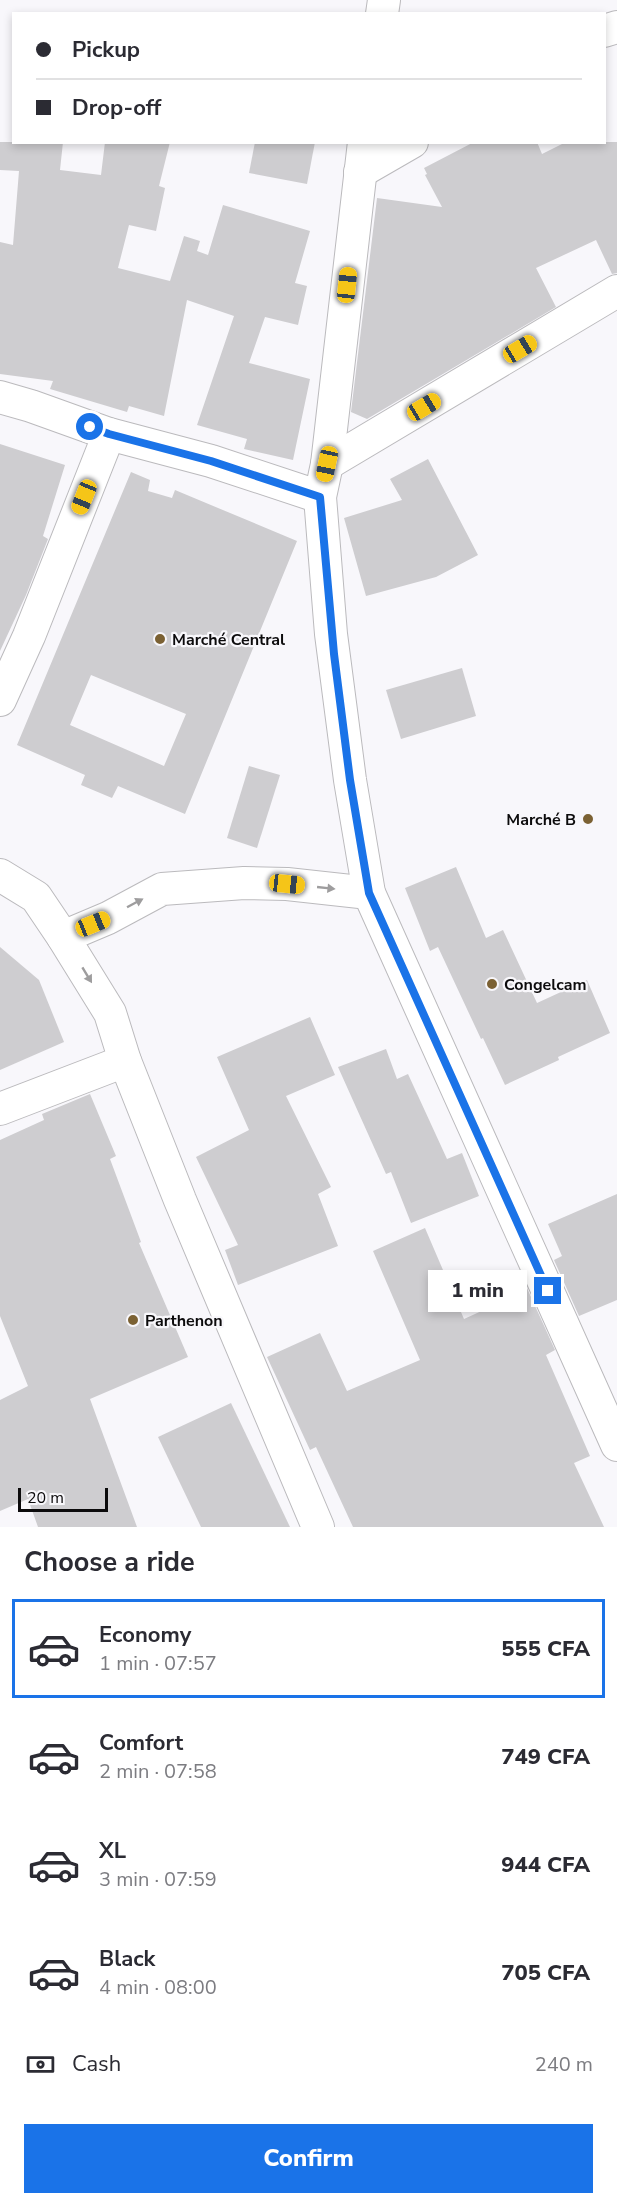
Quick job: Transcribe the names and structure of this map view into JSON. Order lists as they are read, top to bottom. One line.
{"places":["Marché Central","Marché B","Congelcam","Parthenon"],"scale_bar":"20 m","page":{"banner":["Pickup","Drop-off"],"bubble":"1 min","scale":"20 m","heading":"Choose a ride","list":[{"name":"Economy","note":"1 min · 07:57","value":"555 CFA"},{"name":"Comfort","note":"2 min · 07:58","value":"749 CFA"},{"name":"XL","note":"3 min · 07:59","value":"944 CFA"},{"name":"Black","note":"4 min · 08:00","value":"705 CFA"}],"pay":["Cash","240 m"],"buttons":"Confirm"}}
